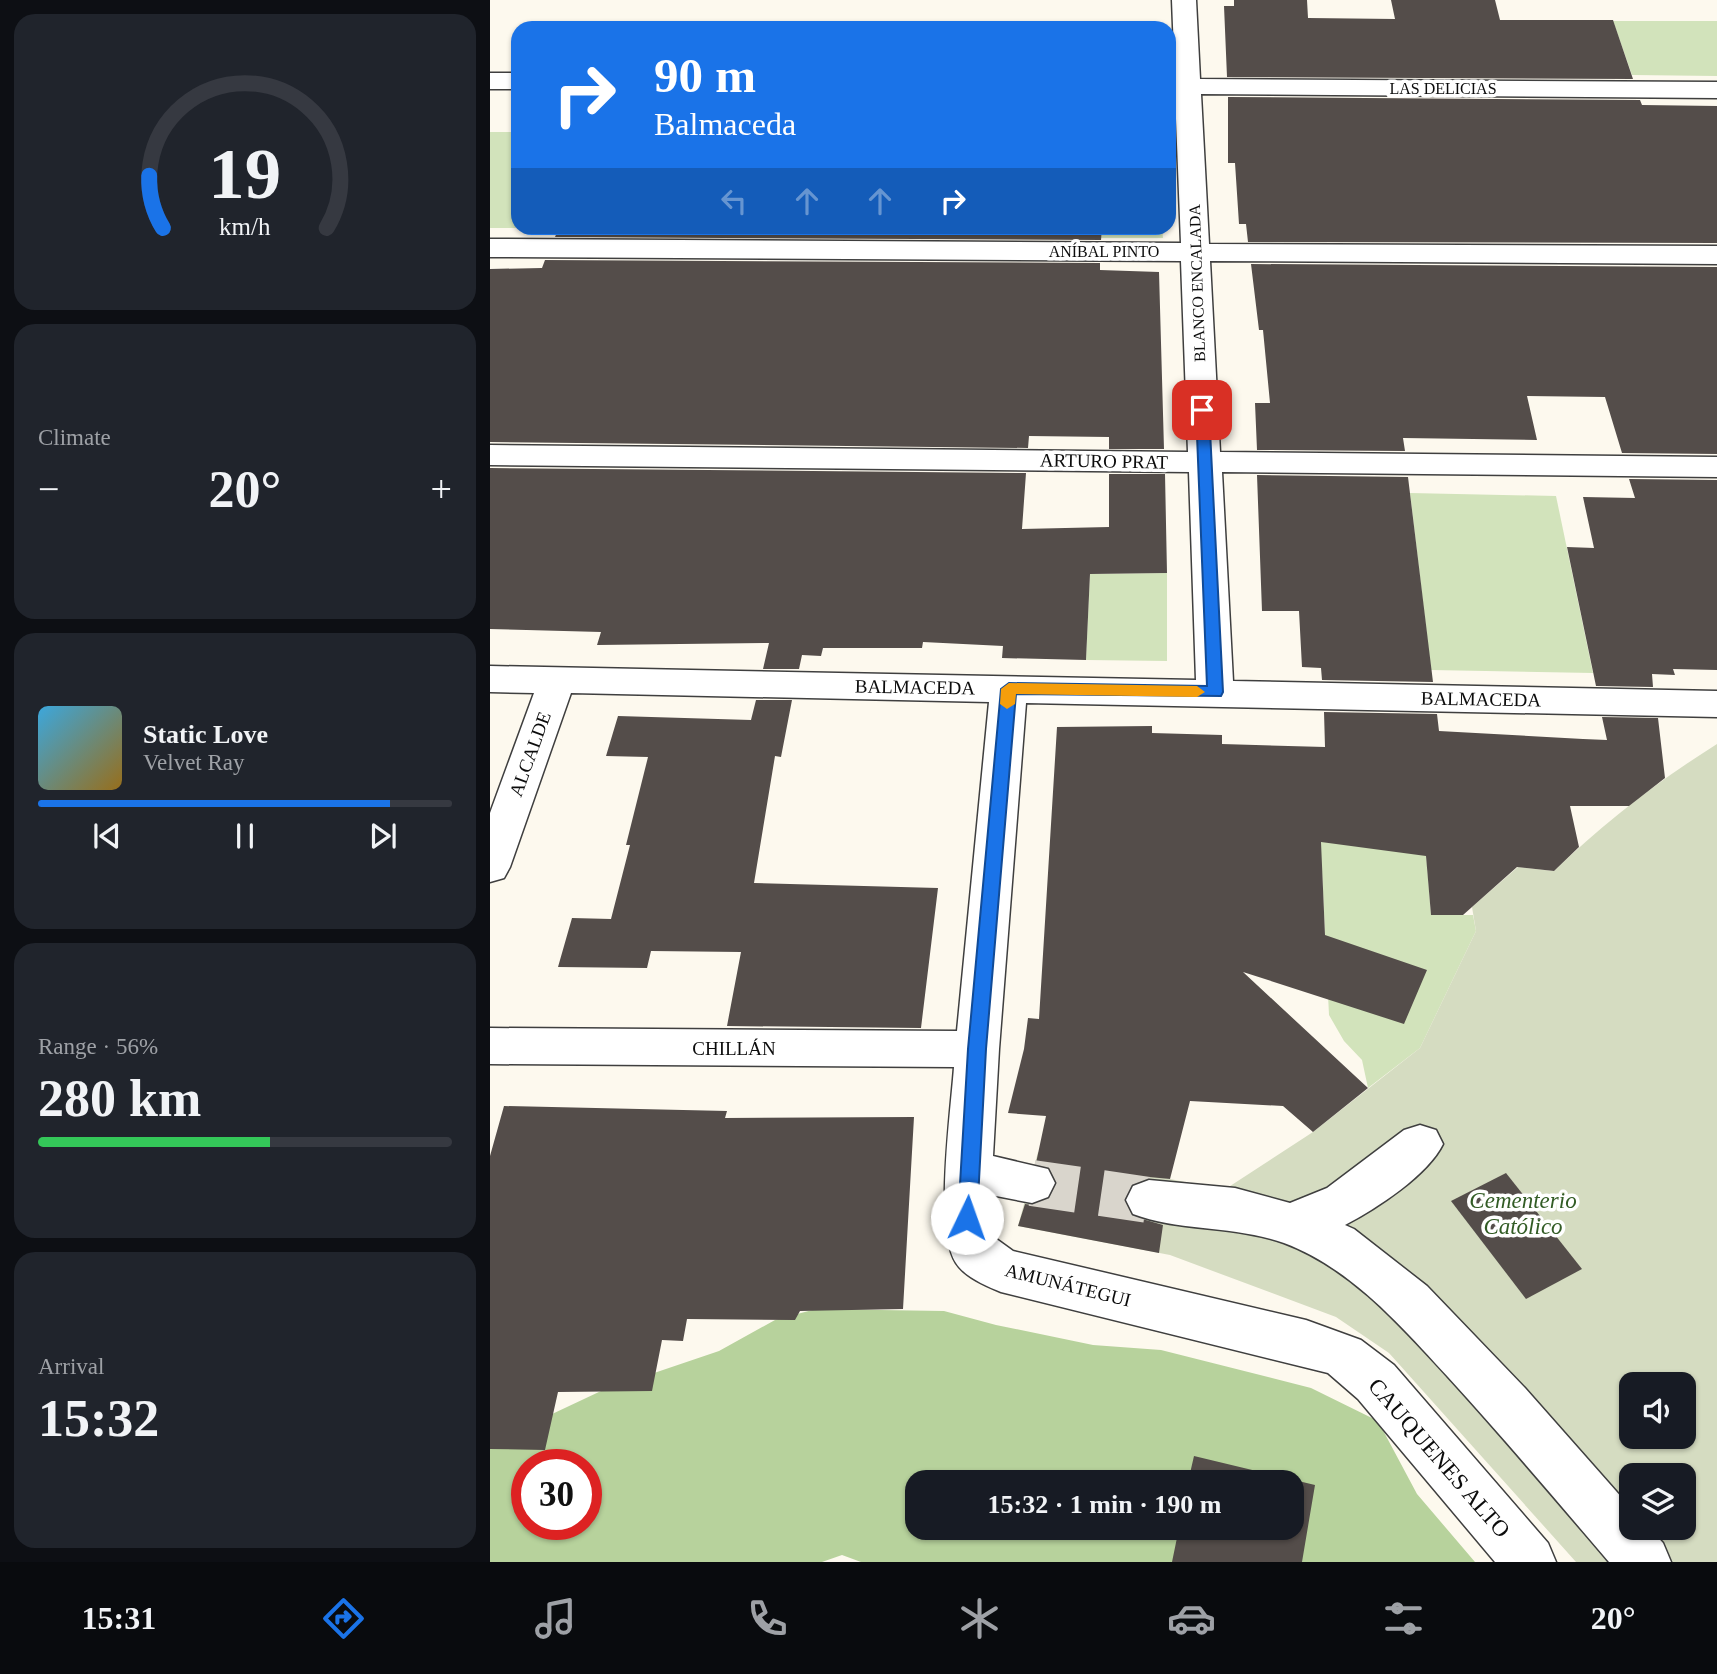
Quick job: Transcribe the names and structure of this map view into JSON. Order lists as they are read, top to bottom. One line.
{"streets":{"street":["LAS DELICIAS","ANÍBAL PINTO","BLANCO ENCALADA","ARTURO PRAT","BALMACEDA","ALCALDE","CHILLÁN","AMUNÁTEGUI","CAUQUENES ALTO"]},"crossings":[["LAS DELICIAS","BLANCO ENCALADA"],["ANÍBAL PINTO","BLANCO ENCALADA"],["BLANCO ENCALADA","ARTURO PRAT"],["BLANCO ENCALADA","BALMACEDA"],["BALMACEDA","ALCALDE"],["BALMACEDA","AMUNÁTEGUI"],["CHILLÁN","AMUNÁTEGUI"],["AMUNÁTEGUI","CAUQUENES ALTO"]],"parks":["Cementerio Católico"],"page":{"turn":["90 m","Balmaceda"],"tile":["Climate",["Range · 56%","280 km"],["Arrival","15:32"]],"heat":["−","20°","+"],"song":["Static Love","Velvet Ray"],"limit":"30","trip":"15:32 · 1 min · 190 m","tabs":["15:31","20°"],"gauge":["19","km/h"]}}
